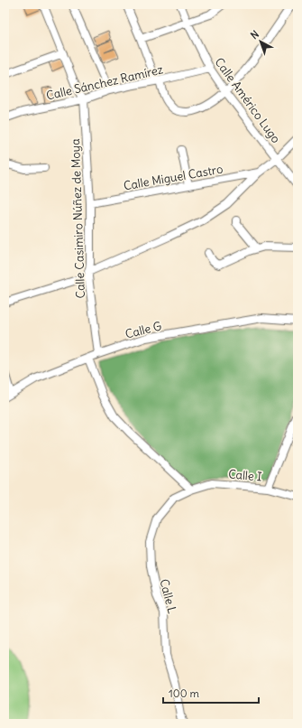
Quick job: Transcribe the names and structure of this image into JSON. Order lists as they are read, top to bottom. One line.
{"streets":{"street":["Calle Sánchez Ramírez","Calle Américo Lugo","Calle Miguel Castro","Calle Casimiro Núñez de Moya","Calle G","Calle I","Calle L"]},"crossings":[["Calle Sánchez Ramírez","Calle Américo Lugo"],["Calle Sánchez Ramírez","Calle Casimiro Núñez de Moya"],["Calle Miguel Castro","Calle Casimiro Núñez de Moya"],["Calle Casimiro Núñez de Moya","Calle G"],["Calle I","Calle L"]],"scale_bar":"100 m","north":"top left"}
